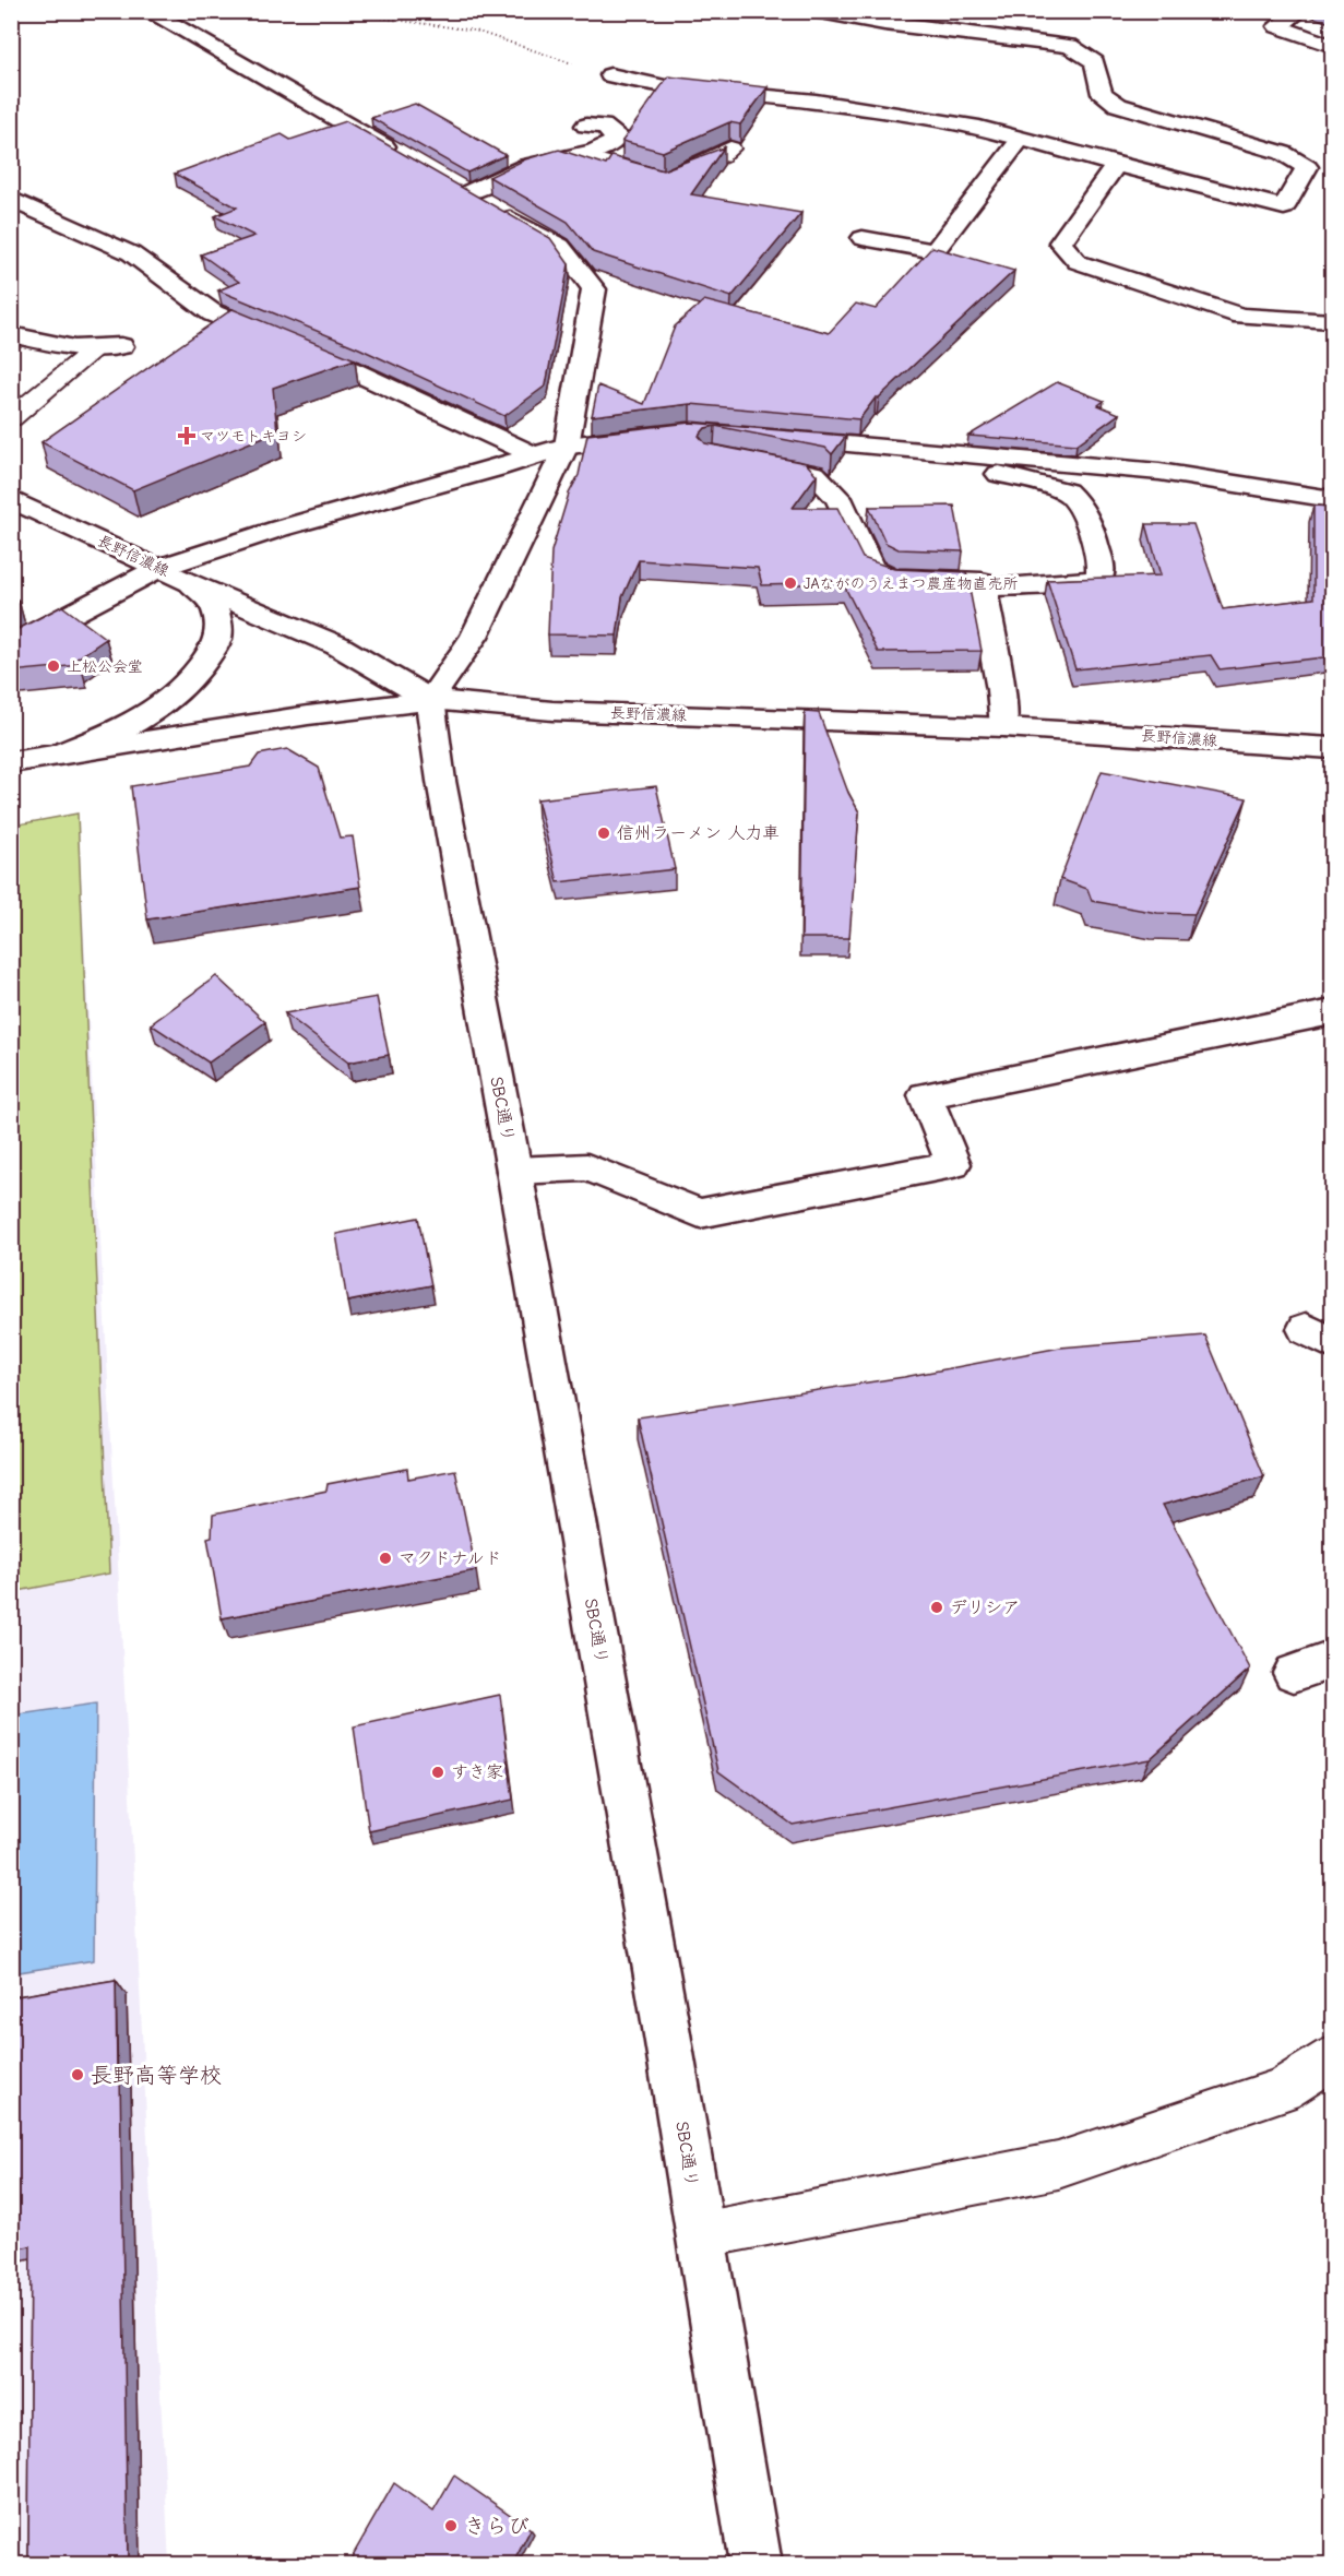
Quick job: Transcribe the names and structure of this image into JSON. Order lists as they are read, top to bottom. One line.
{"streets":{"street":["長野信濃線","SBC通り"]},"crossings":[["長野信濃線","SBC通り"]],"places":{"health":["マツモトキヨシ"],"other":["JAながのうえまつ農産物直売所","上松公会堂","信州ラーメン 人力車","マクドナルド","デリシア","すき家","長野高等学校","きらび"]}}
